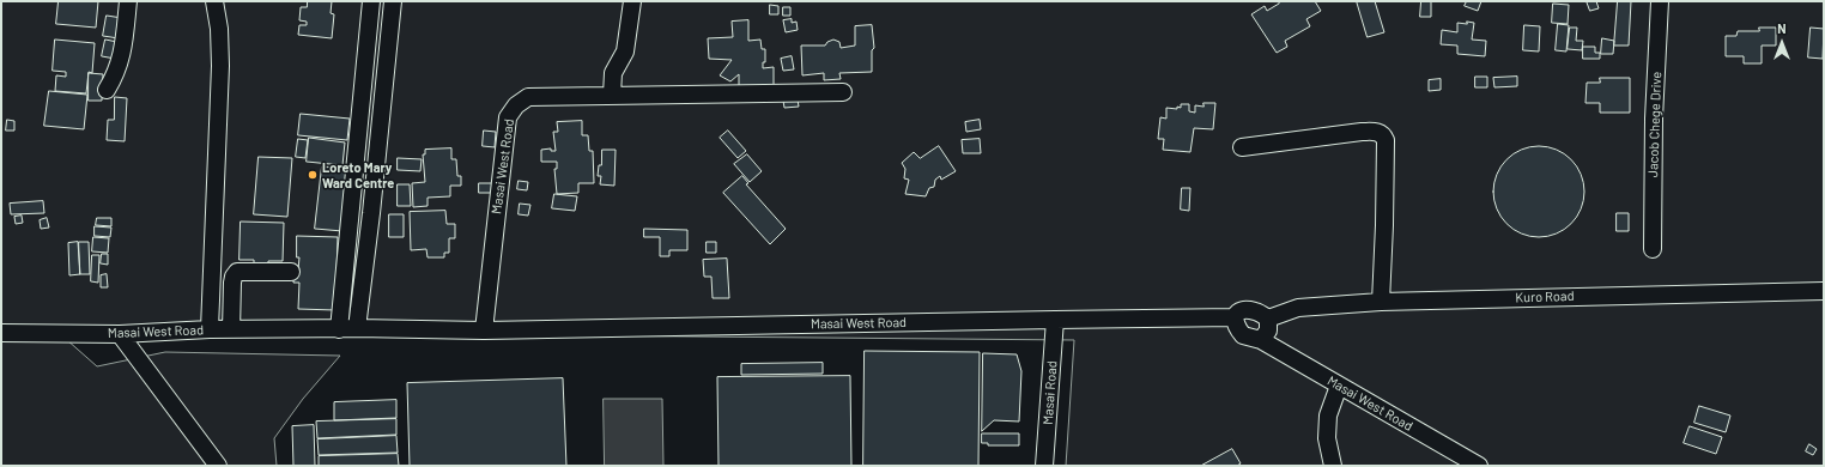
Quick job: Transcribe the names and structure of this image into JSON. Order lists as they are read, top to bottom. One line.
{"streets":{"street":["Jacob Chege Drive","Masai West Road","Kuro Road","Masai Road"]},"crossings":[["Masai West Road","Kuro Road"],["Masai West Road","Masai Road"]],"places":["Loreto Mary Ward Centre"],"north":"top"}
